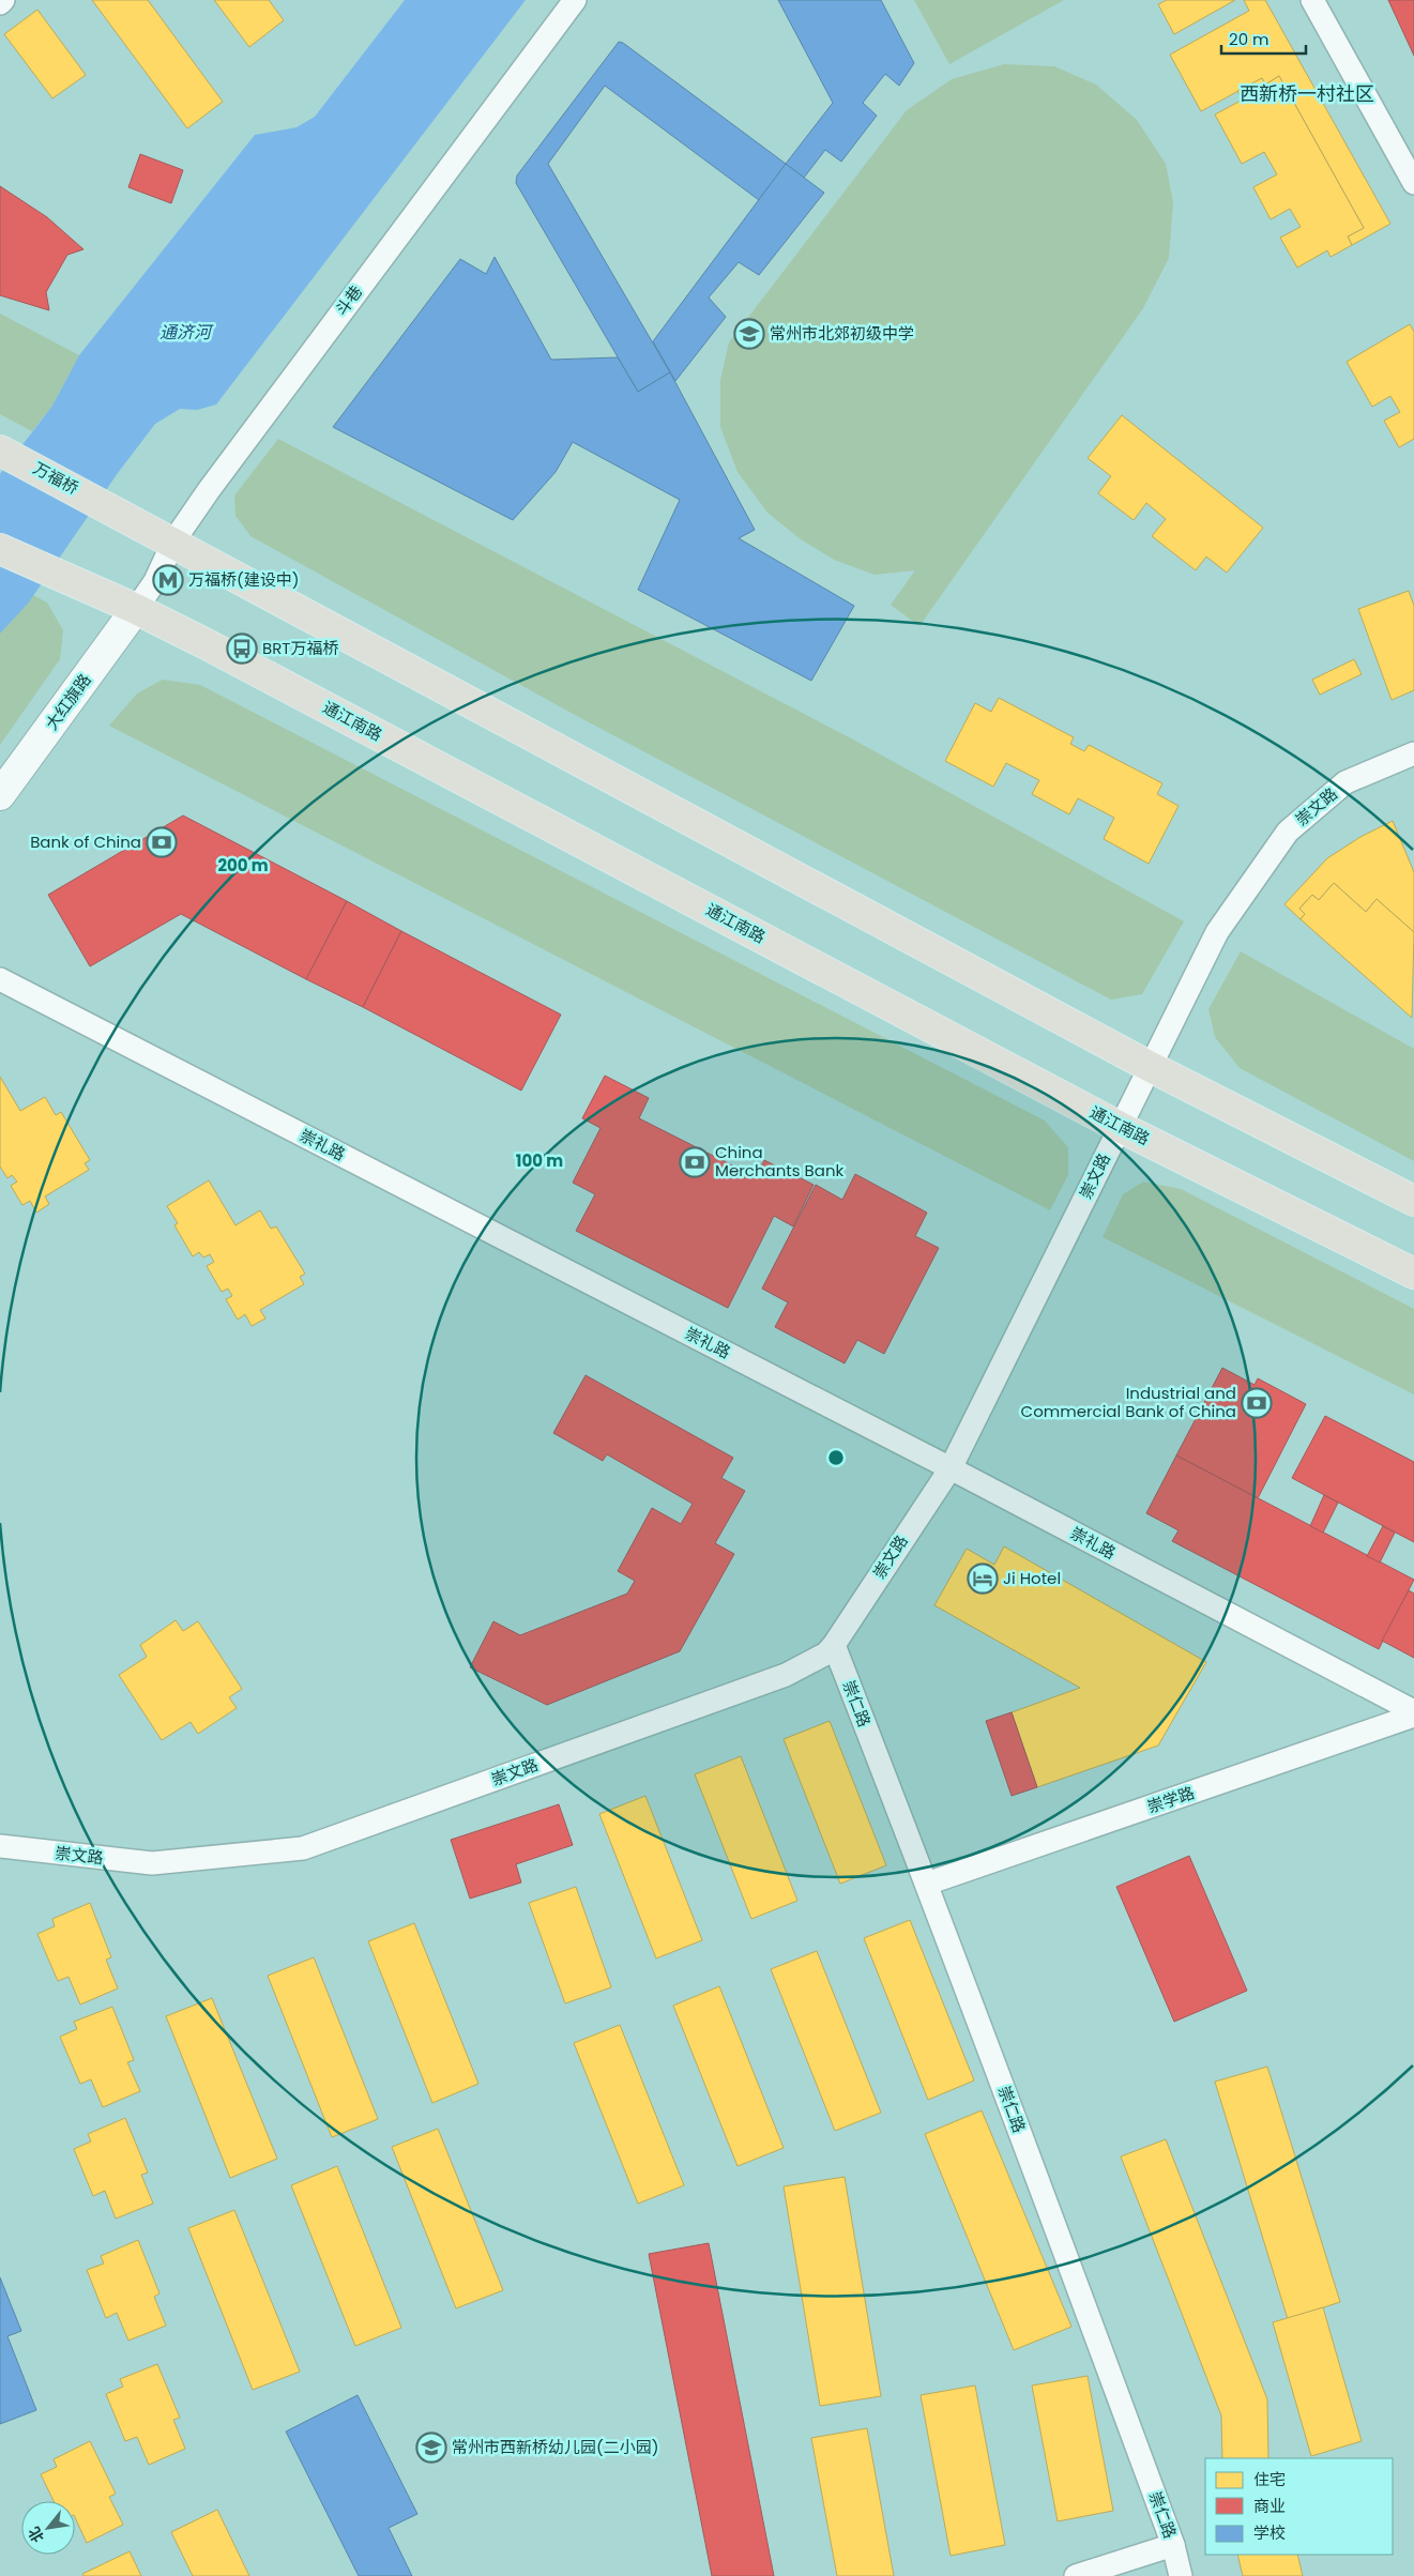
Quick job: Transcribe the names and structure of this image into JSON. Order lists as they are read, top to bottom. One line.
{"streets":{"main road":["万福桥","通江南路"],"street":["斗巷","大红旗路","崇文路","崇礼路","崇仁路","崇学路"]},"crossings":[["斗巷","万福桥"],["斗巷","大红旗路"],["斗巷","通江南路"],["大红旗路","通江南路"],["通江南路","崇文路"],["崇文路","崇礼路"],["崇文路","崇仁路"],["崇仁路","崇学路"]],"districts":["西新桥一村社区"],"water":["通济河"],"places":{"school or university":["常州市北郊初级中学","常州市西新桥幼儿园(二小园)"],"metro station":["万福桥(建设中)"],"bus stop":["BRT万福桥"],"bank":["Bank of China","China Merchants Bank","Industrial and Commercial Bank of China"],"hotel":["Ji Hotel"]},"legend":["住宅","商业","学校"],"scale_bar":"20 m","north":"bottom left","rings":["200 m","100 m"]}
